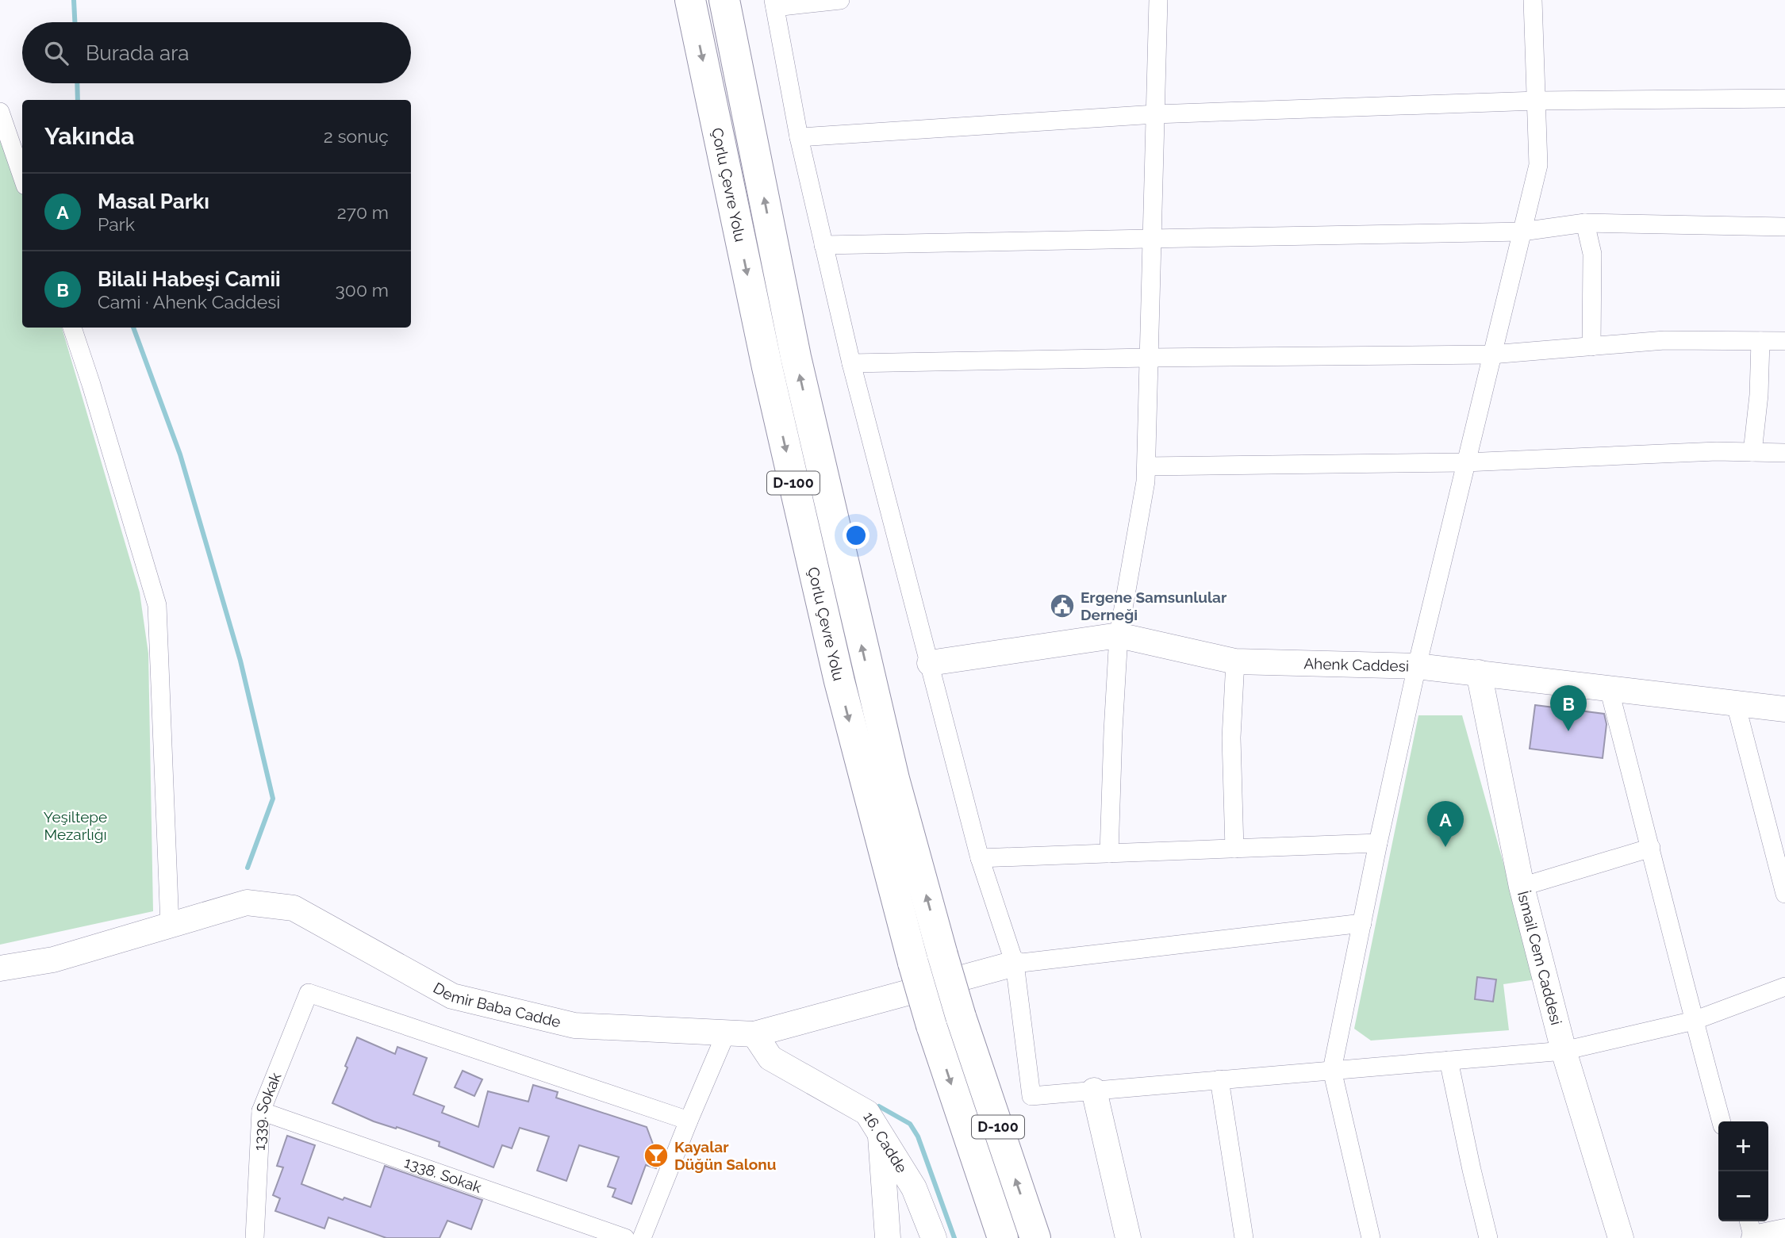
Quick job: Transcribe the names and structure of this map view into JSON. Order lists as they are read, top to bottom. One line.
{"streets":{"highway":["Çorlu Çevre Yolu","D-100"],"street":["Ahenk Caddesi","İsmail Cem Caddesi","Demir Baba Cadde","1339. Sokak","16. Cadde","1338. Sokak"]},"crossings":[["Ahenk Caddesi","İsmail Cem Caddesi"],["Demir Baba Cadde","16. Cadde"],["1339. Sokak","1338. Sokak"]],"parks":["Yeşiltepe Mezarlığı"],"places":{"public building":["Ergene Samsunlular Derneği"],"bar":["Kayalar Düğün Salonu"]},"page":{"search":"Burada ara","heading":["Yakında","2 sonuç"],"list":[{"mark":"A","name":"Masal Parkı","note":"Park","value":"270 m"},{"mark":"B","name":"Bilali Habeşi Camii","note":"Cami · Ahenk Caddesi","value":"300 m"}],"pins":["B","A"],"map_buttons":["+","−"]}}
